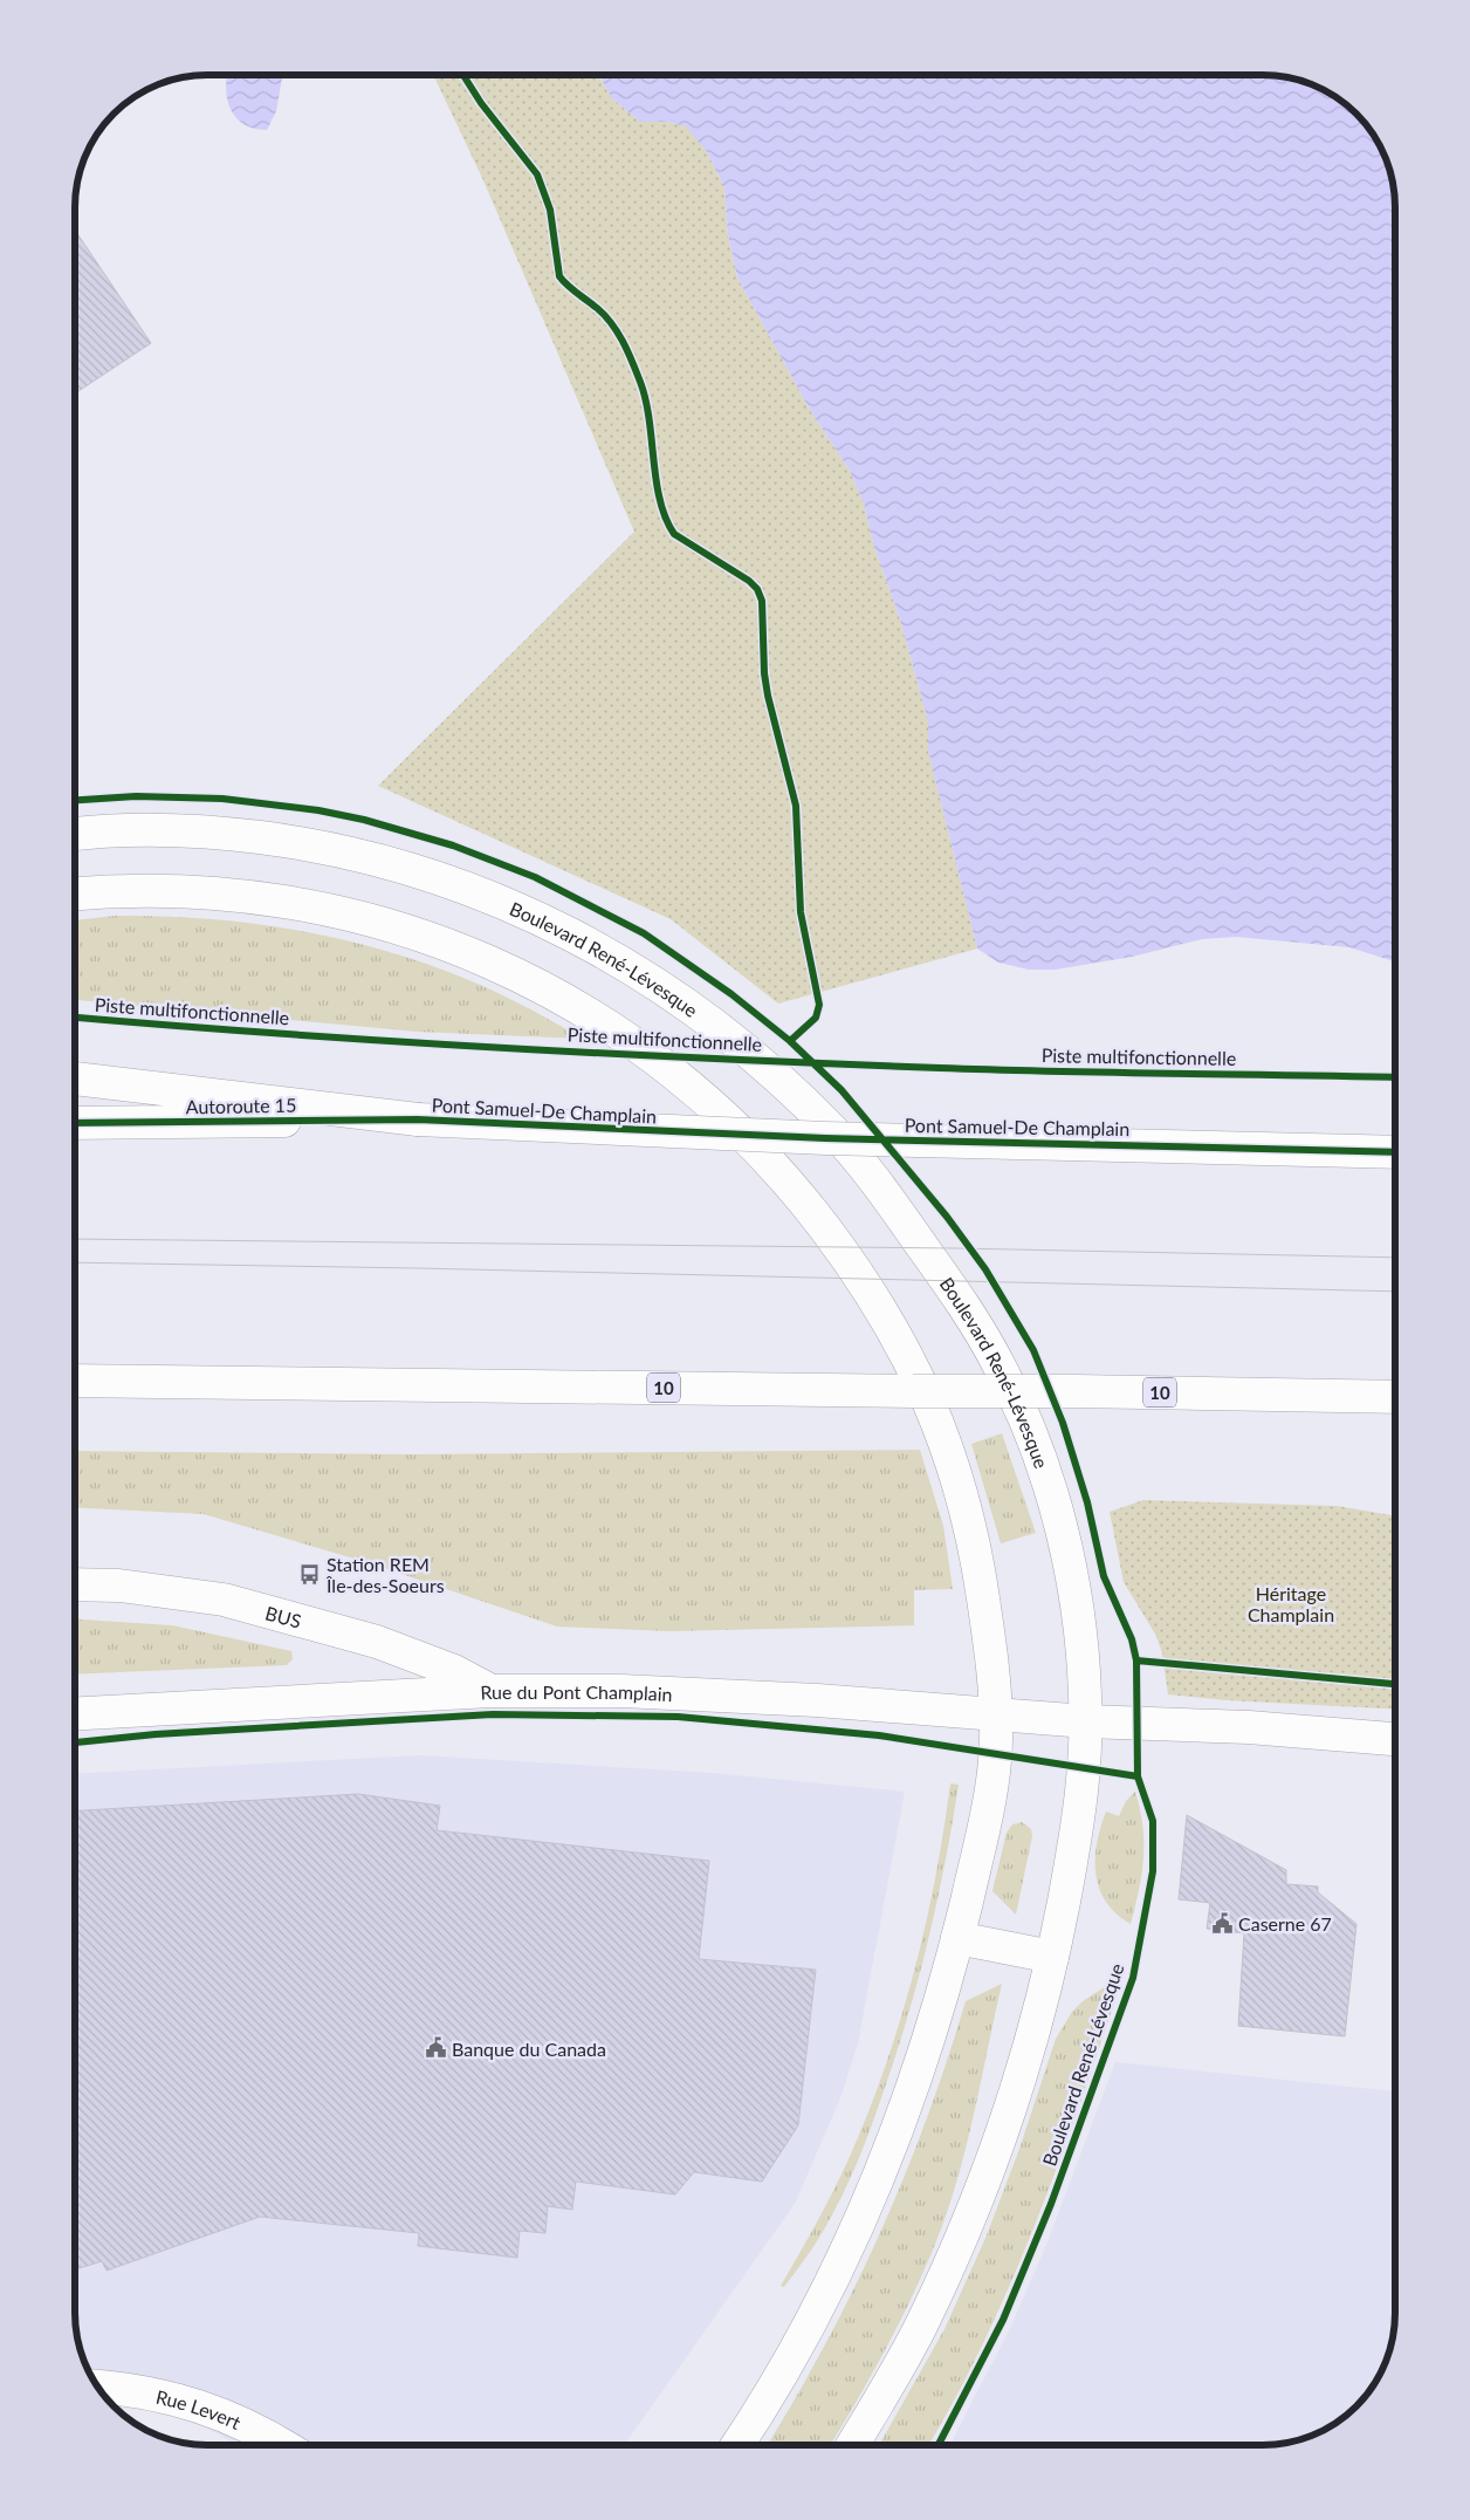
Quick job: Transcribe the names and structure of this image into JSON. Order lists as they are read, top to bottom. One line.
{"streets":{"main road":["Boulevard René-Lévesque","Autoroute 15","Pont Samuel-De Champlain","10","BUS","Rue du Pont Champlain","Rue Levert"],"cycle path":["Piste multifonctionnelle"]},"crossings":[["Boulevard René-Lévesque","Rue du Pont Champlain"],["Autoroute 15","Pont Samuel-De Champlain"],["BUS","Rue du Pont Champlain"]],"parks":["Héritage Champlain"],"places":{"bus stop":["Station REM Île-des-Soeurs"],"public building":["Caserne 67","Banque du Canada"]}}
